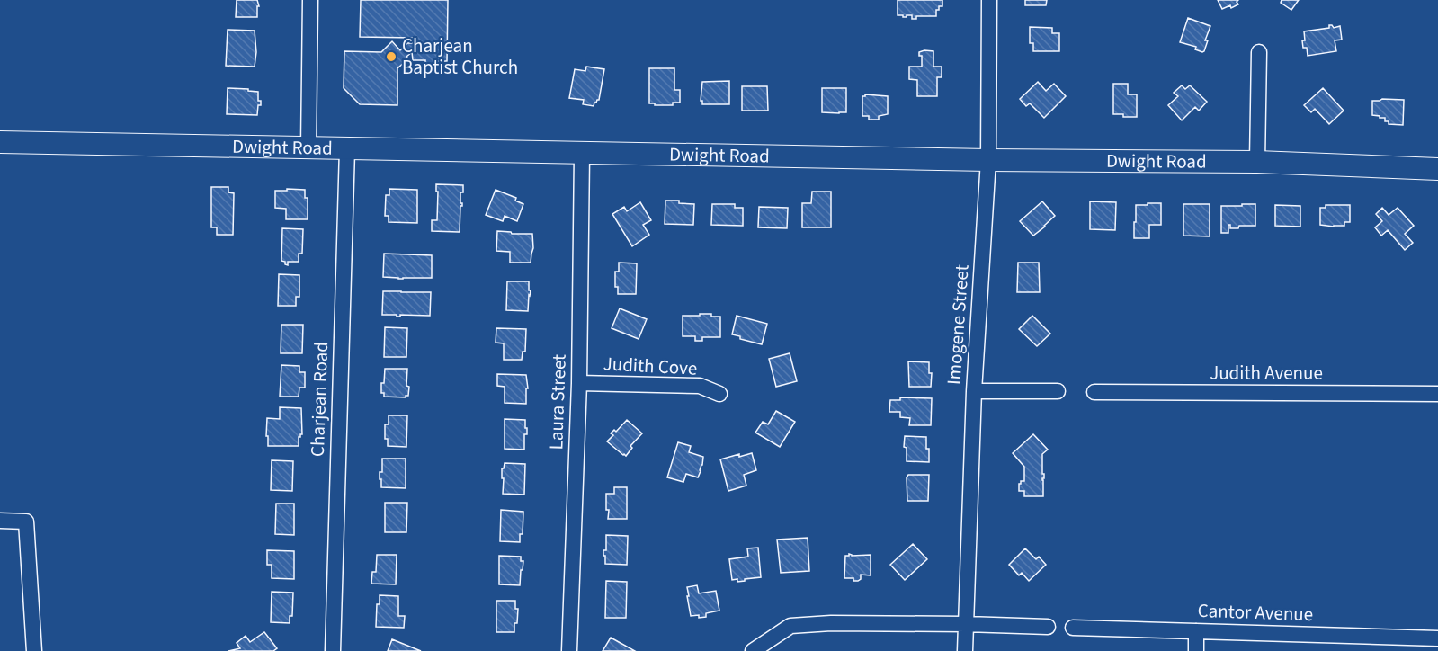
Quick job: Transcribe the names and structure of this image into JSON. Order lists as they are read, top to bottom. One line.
{"streets":{"street":["Dwight Road","Imogene Street","Judith Cove","Judith Avenue","Charjean Road","Laura Street","Cantor Avenue"]},"crossings":[["Dwight Road","Imogene Street"],["Dwight Road","Charjean Road"],["Dwight Road","Laura Street"],["Judith Cove","Laura Street"]],"places":["Charjean Baptist Church"]}
